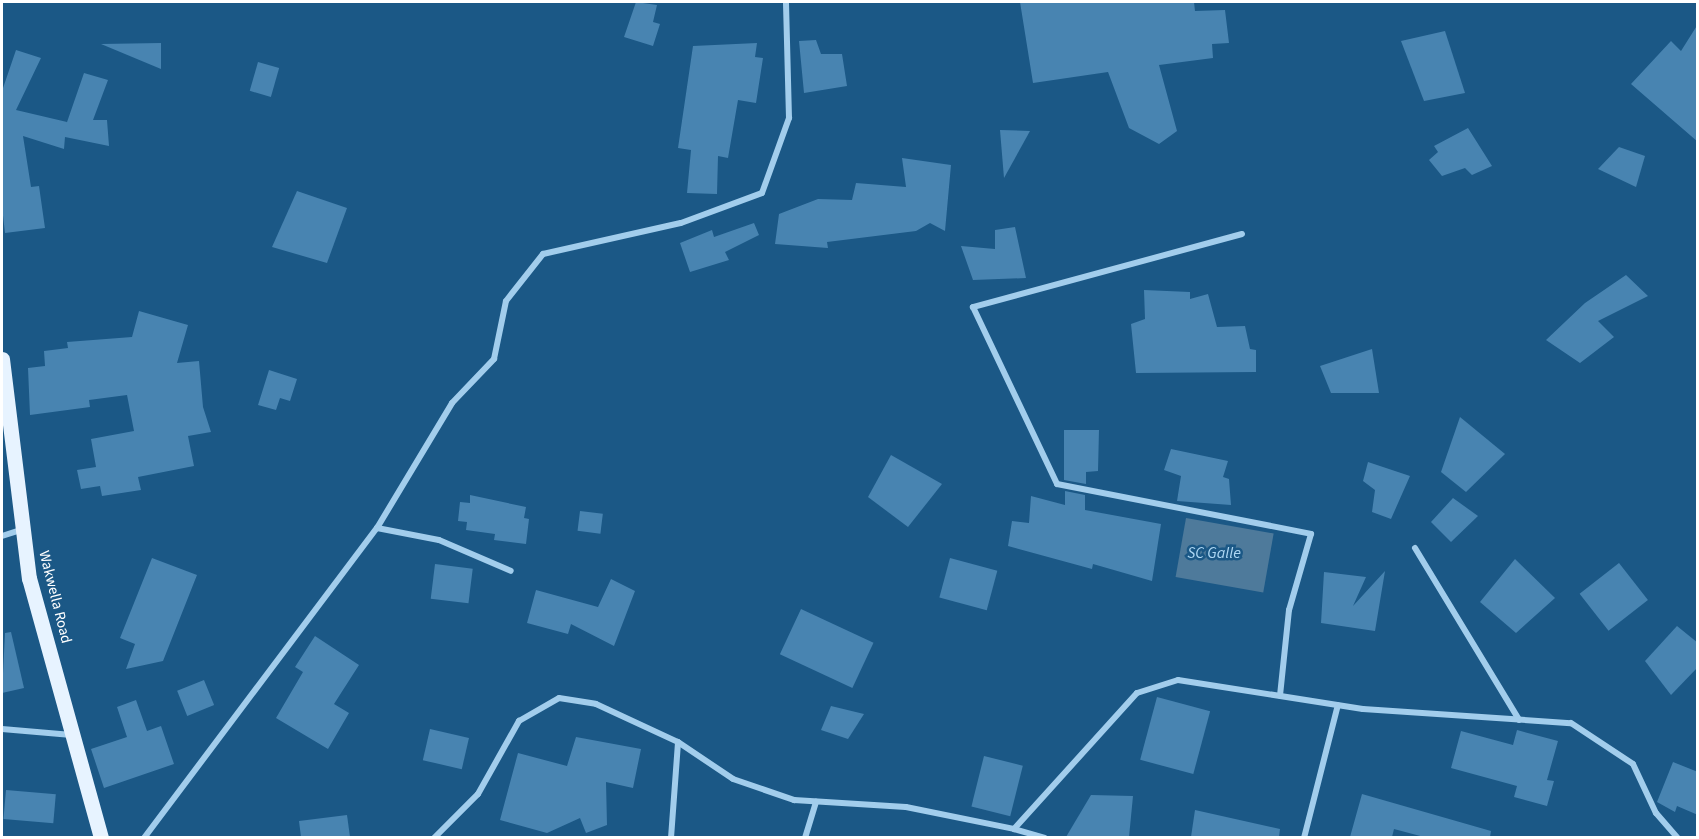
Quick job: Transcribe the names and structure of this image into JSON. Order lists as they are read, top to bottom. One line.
{"streets":{"main road":["Wakwella Road"]},"water":["SC Galle"]}
